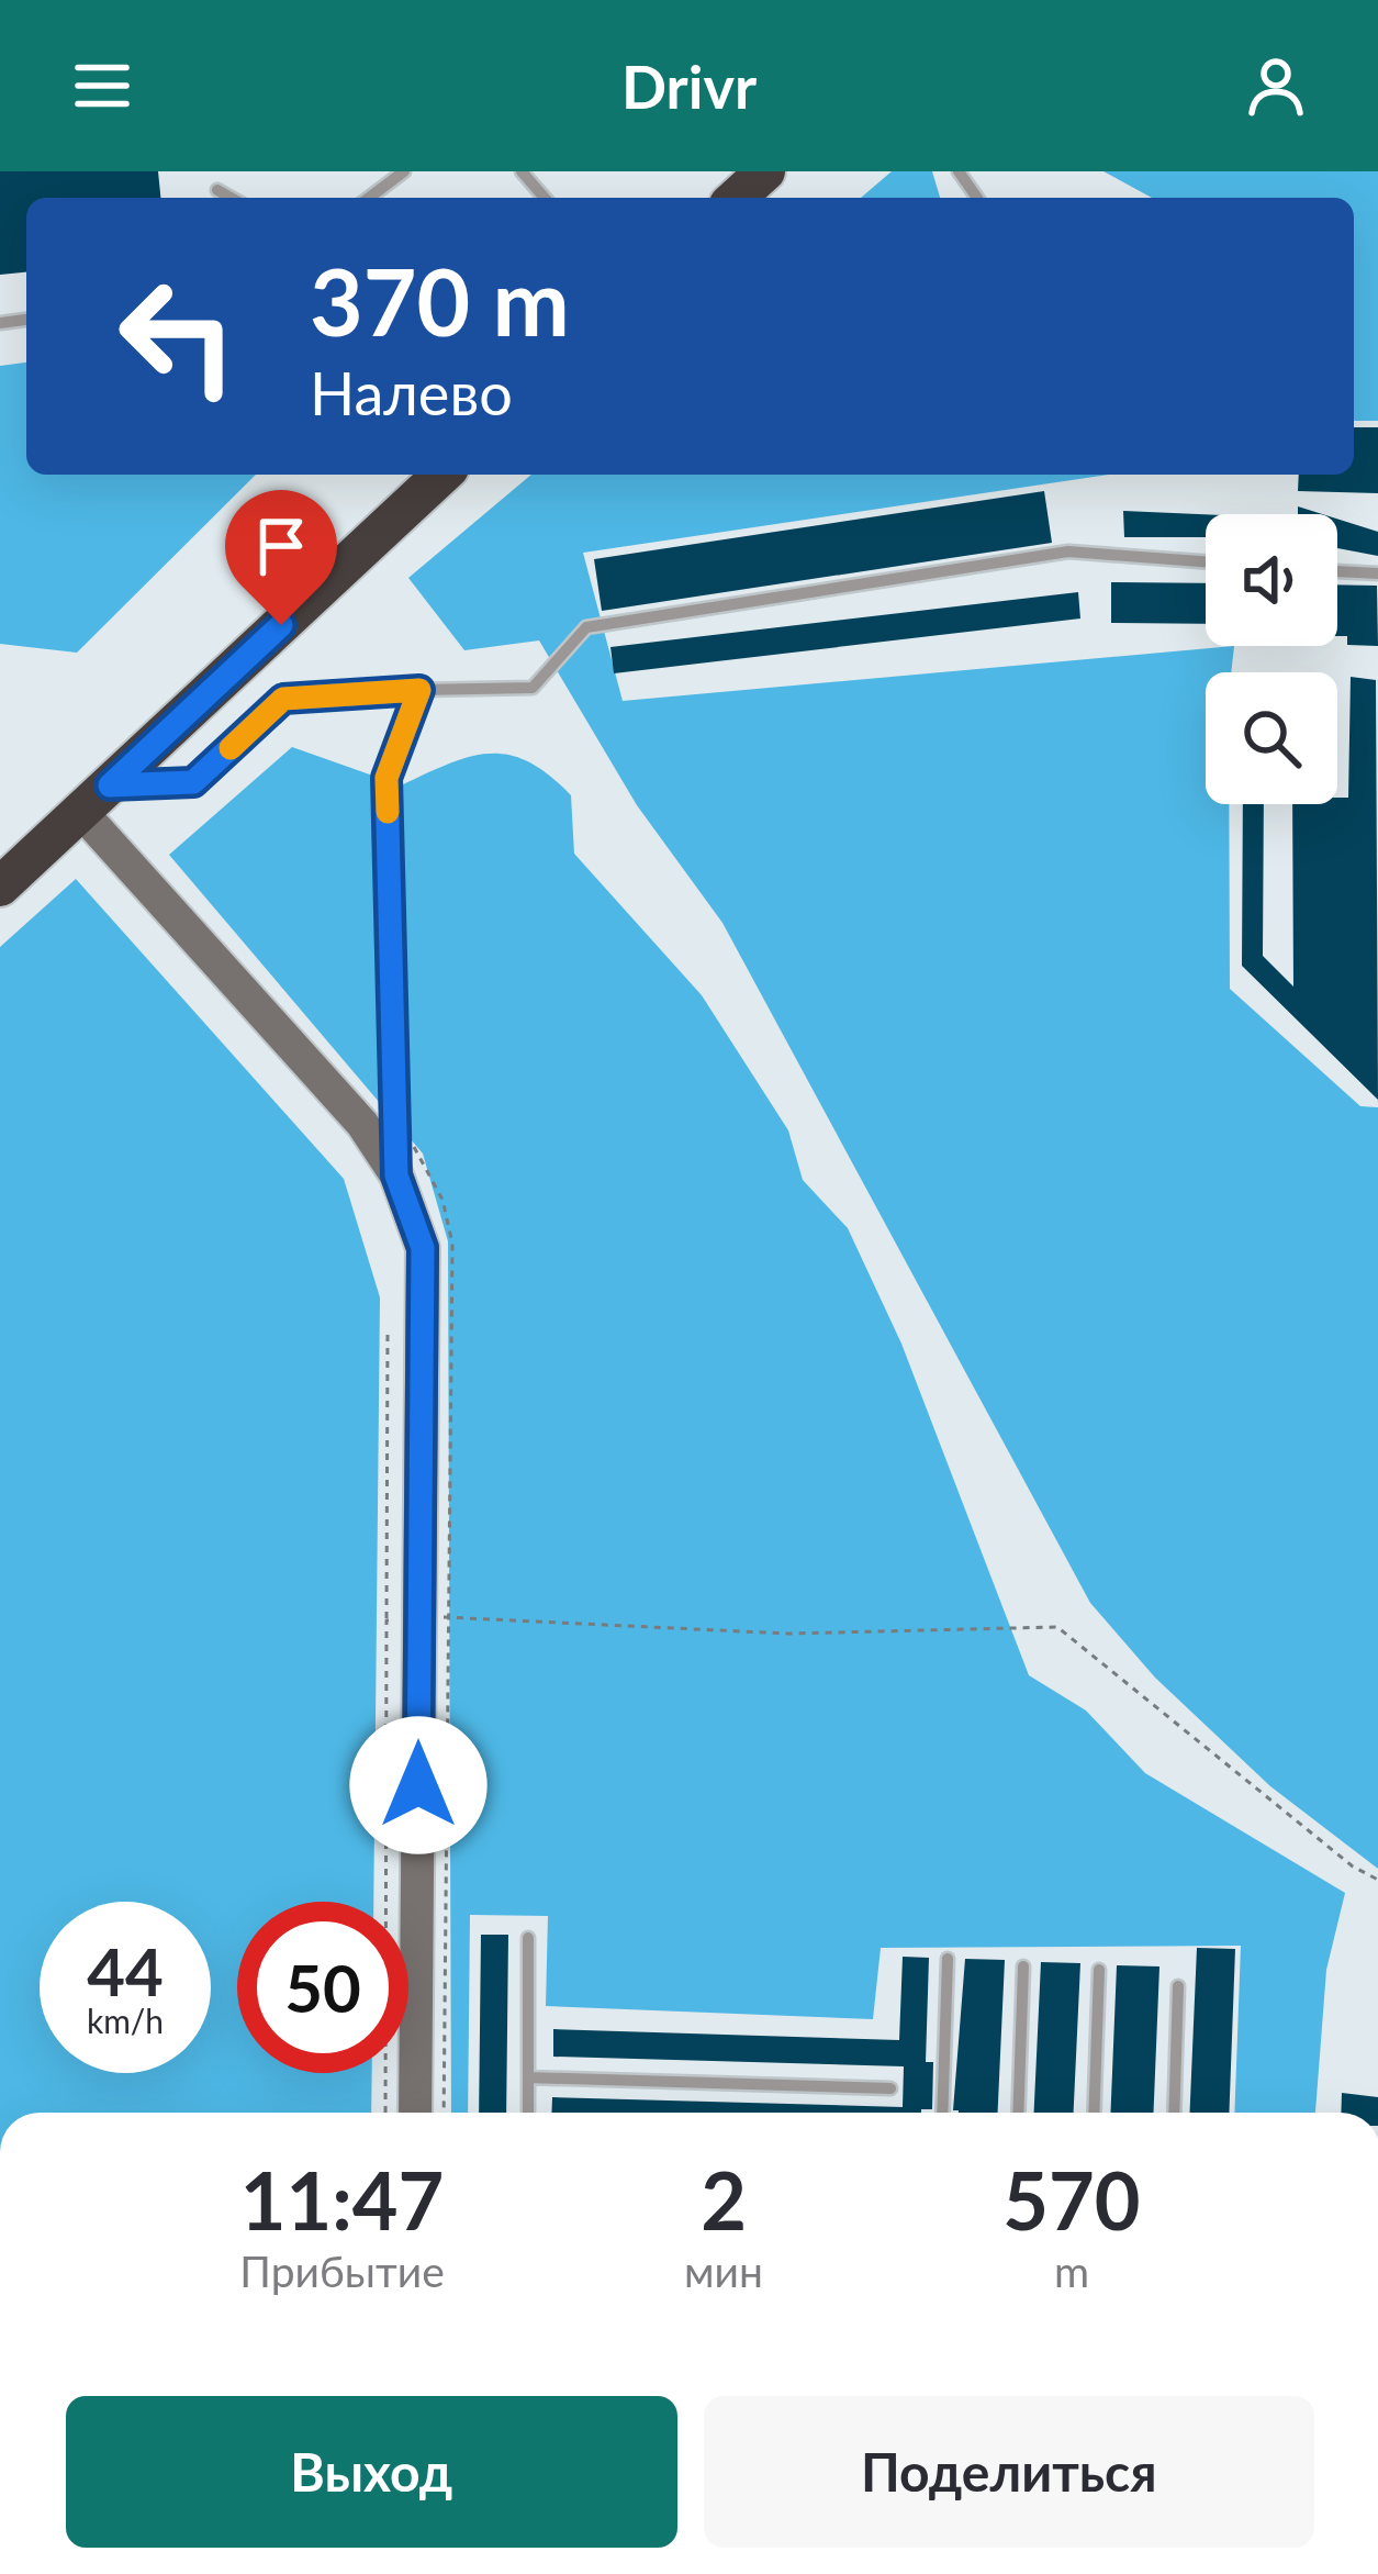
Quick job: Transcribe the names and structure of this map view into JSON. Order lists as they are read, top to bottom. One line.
{"page":{"header":"Drivr","turn":["370 m","Налево"],"speed":"44 km/h","limit":"50","eta":["11:47","Прибытие","2","мин","570","m"],"buttons":["Выход","Поделиться"]}}
